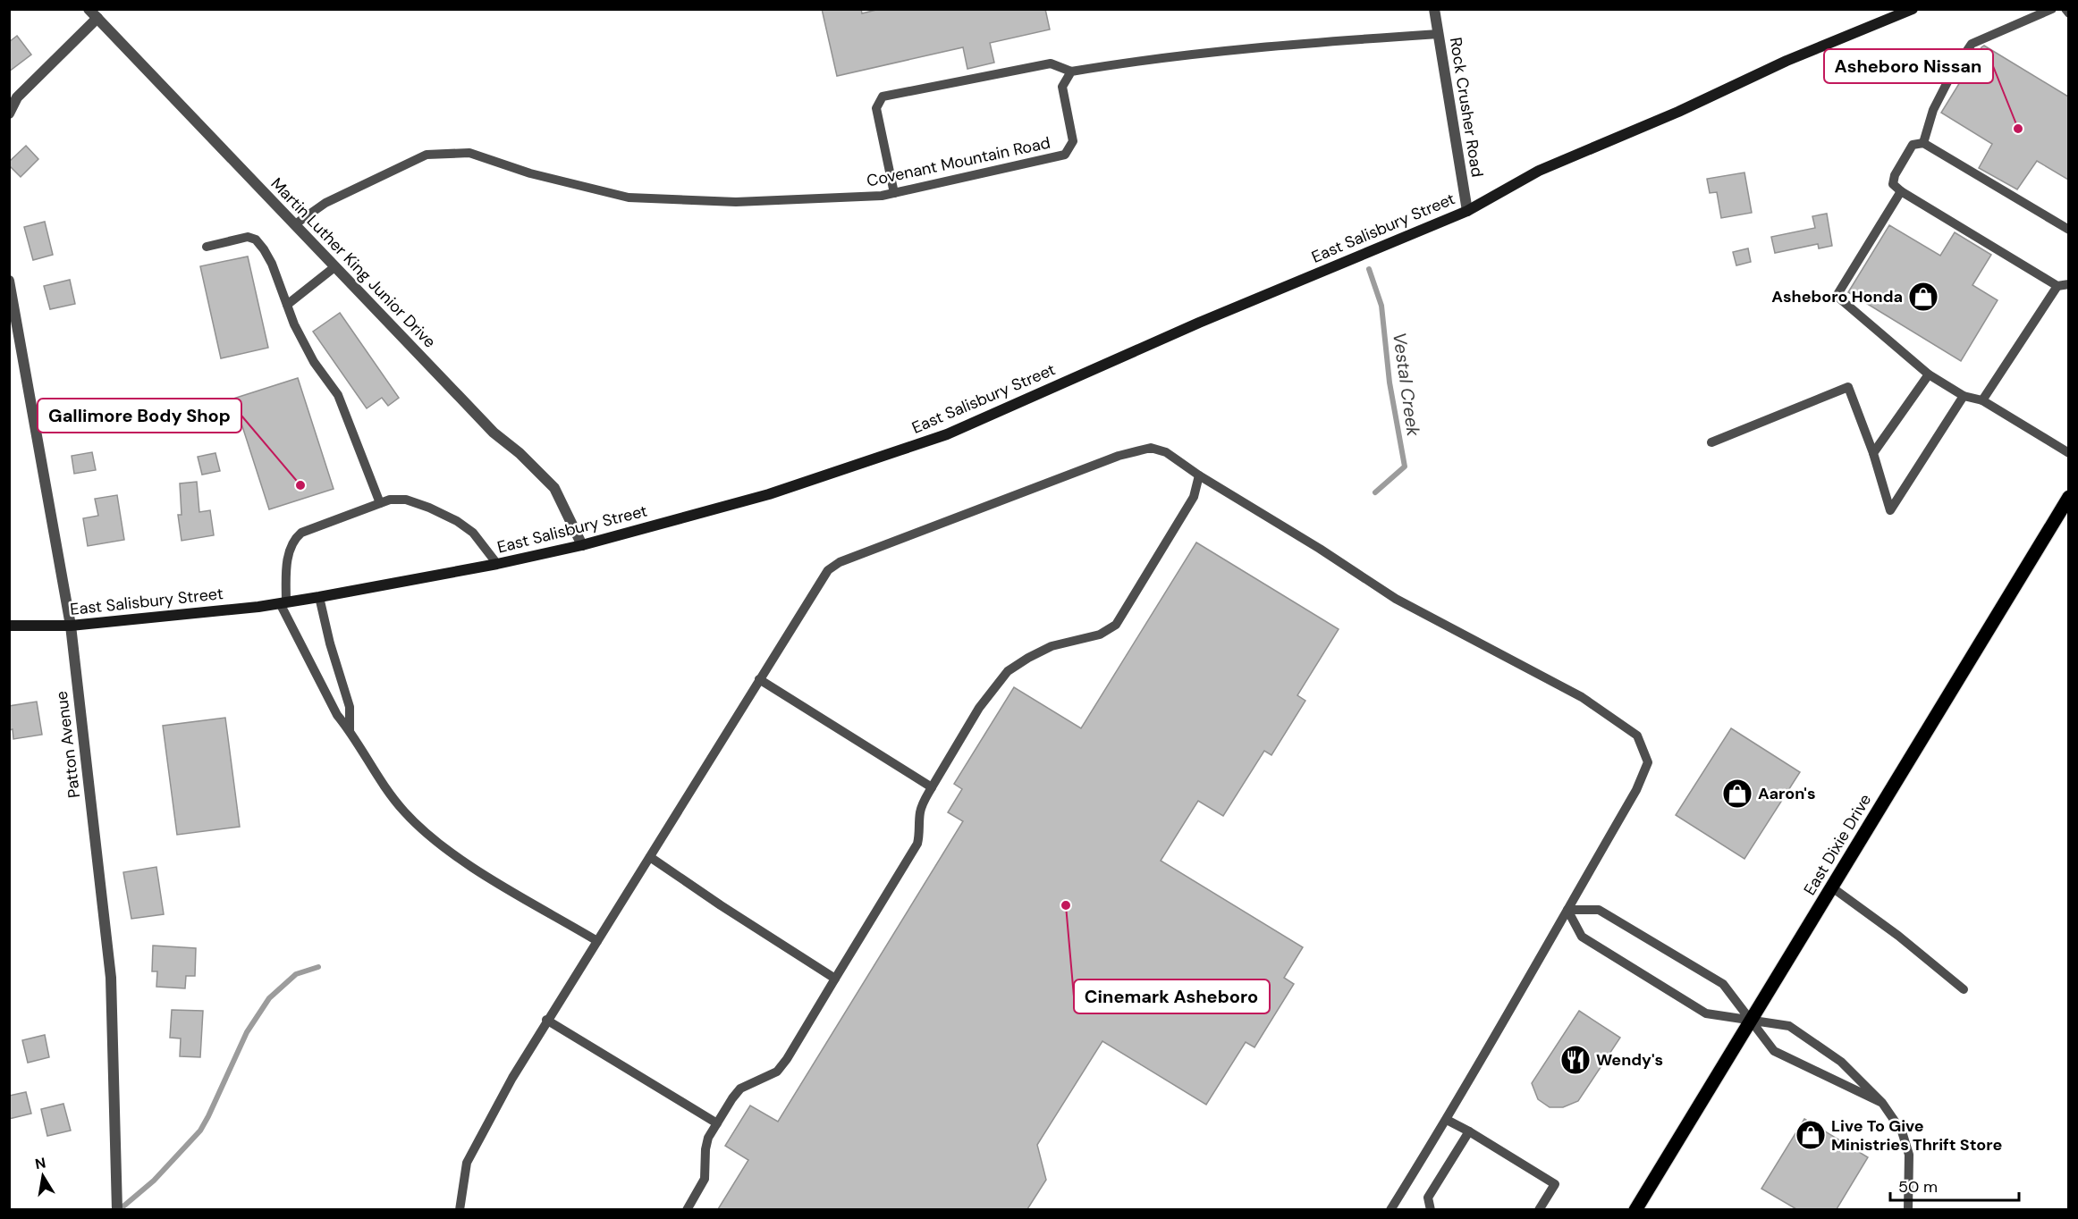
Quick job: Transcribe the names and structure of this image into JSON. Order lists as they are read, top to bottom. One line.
{"streets":{"main road":["East Salisbury Street","East Dixie Drive"],"street":["Rock Crusher Road","Martin Luther King Junior Drive","Patton Avenue"],"lane":["Covenant Mountain Road"]},"crossings":[["Rock Crusher Road","East Salisbury Street"],["Covenant Mountain Road","Martin Luther King Junior Drive"],["East Salisbury Street","Martin Luther King Junior Drive"],["East Salisbury Street","Patton Avenue"]],"water":["Vestal Creek"],"places":{"other":["Asheboro Nissan","Gallimore Body Shop","Cinemark Asheboro"],"shop":["Asheboro Honda","Aaron's","Live To Give Ministries Thrift Store"],"restaurant":["Wendy's"]},"scale_bar":"50 m","north":"top"}
